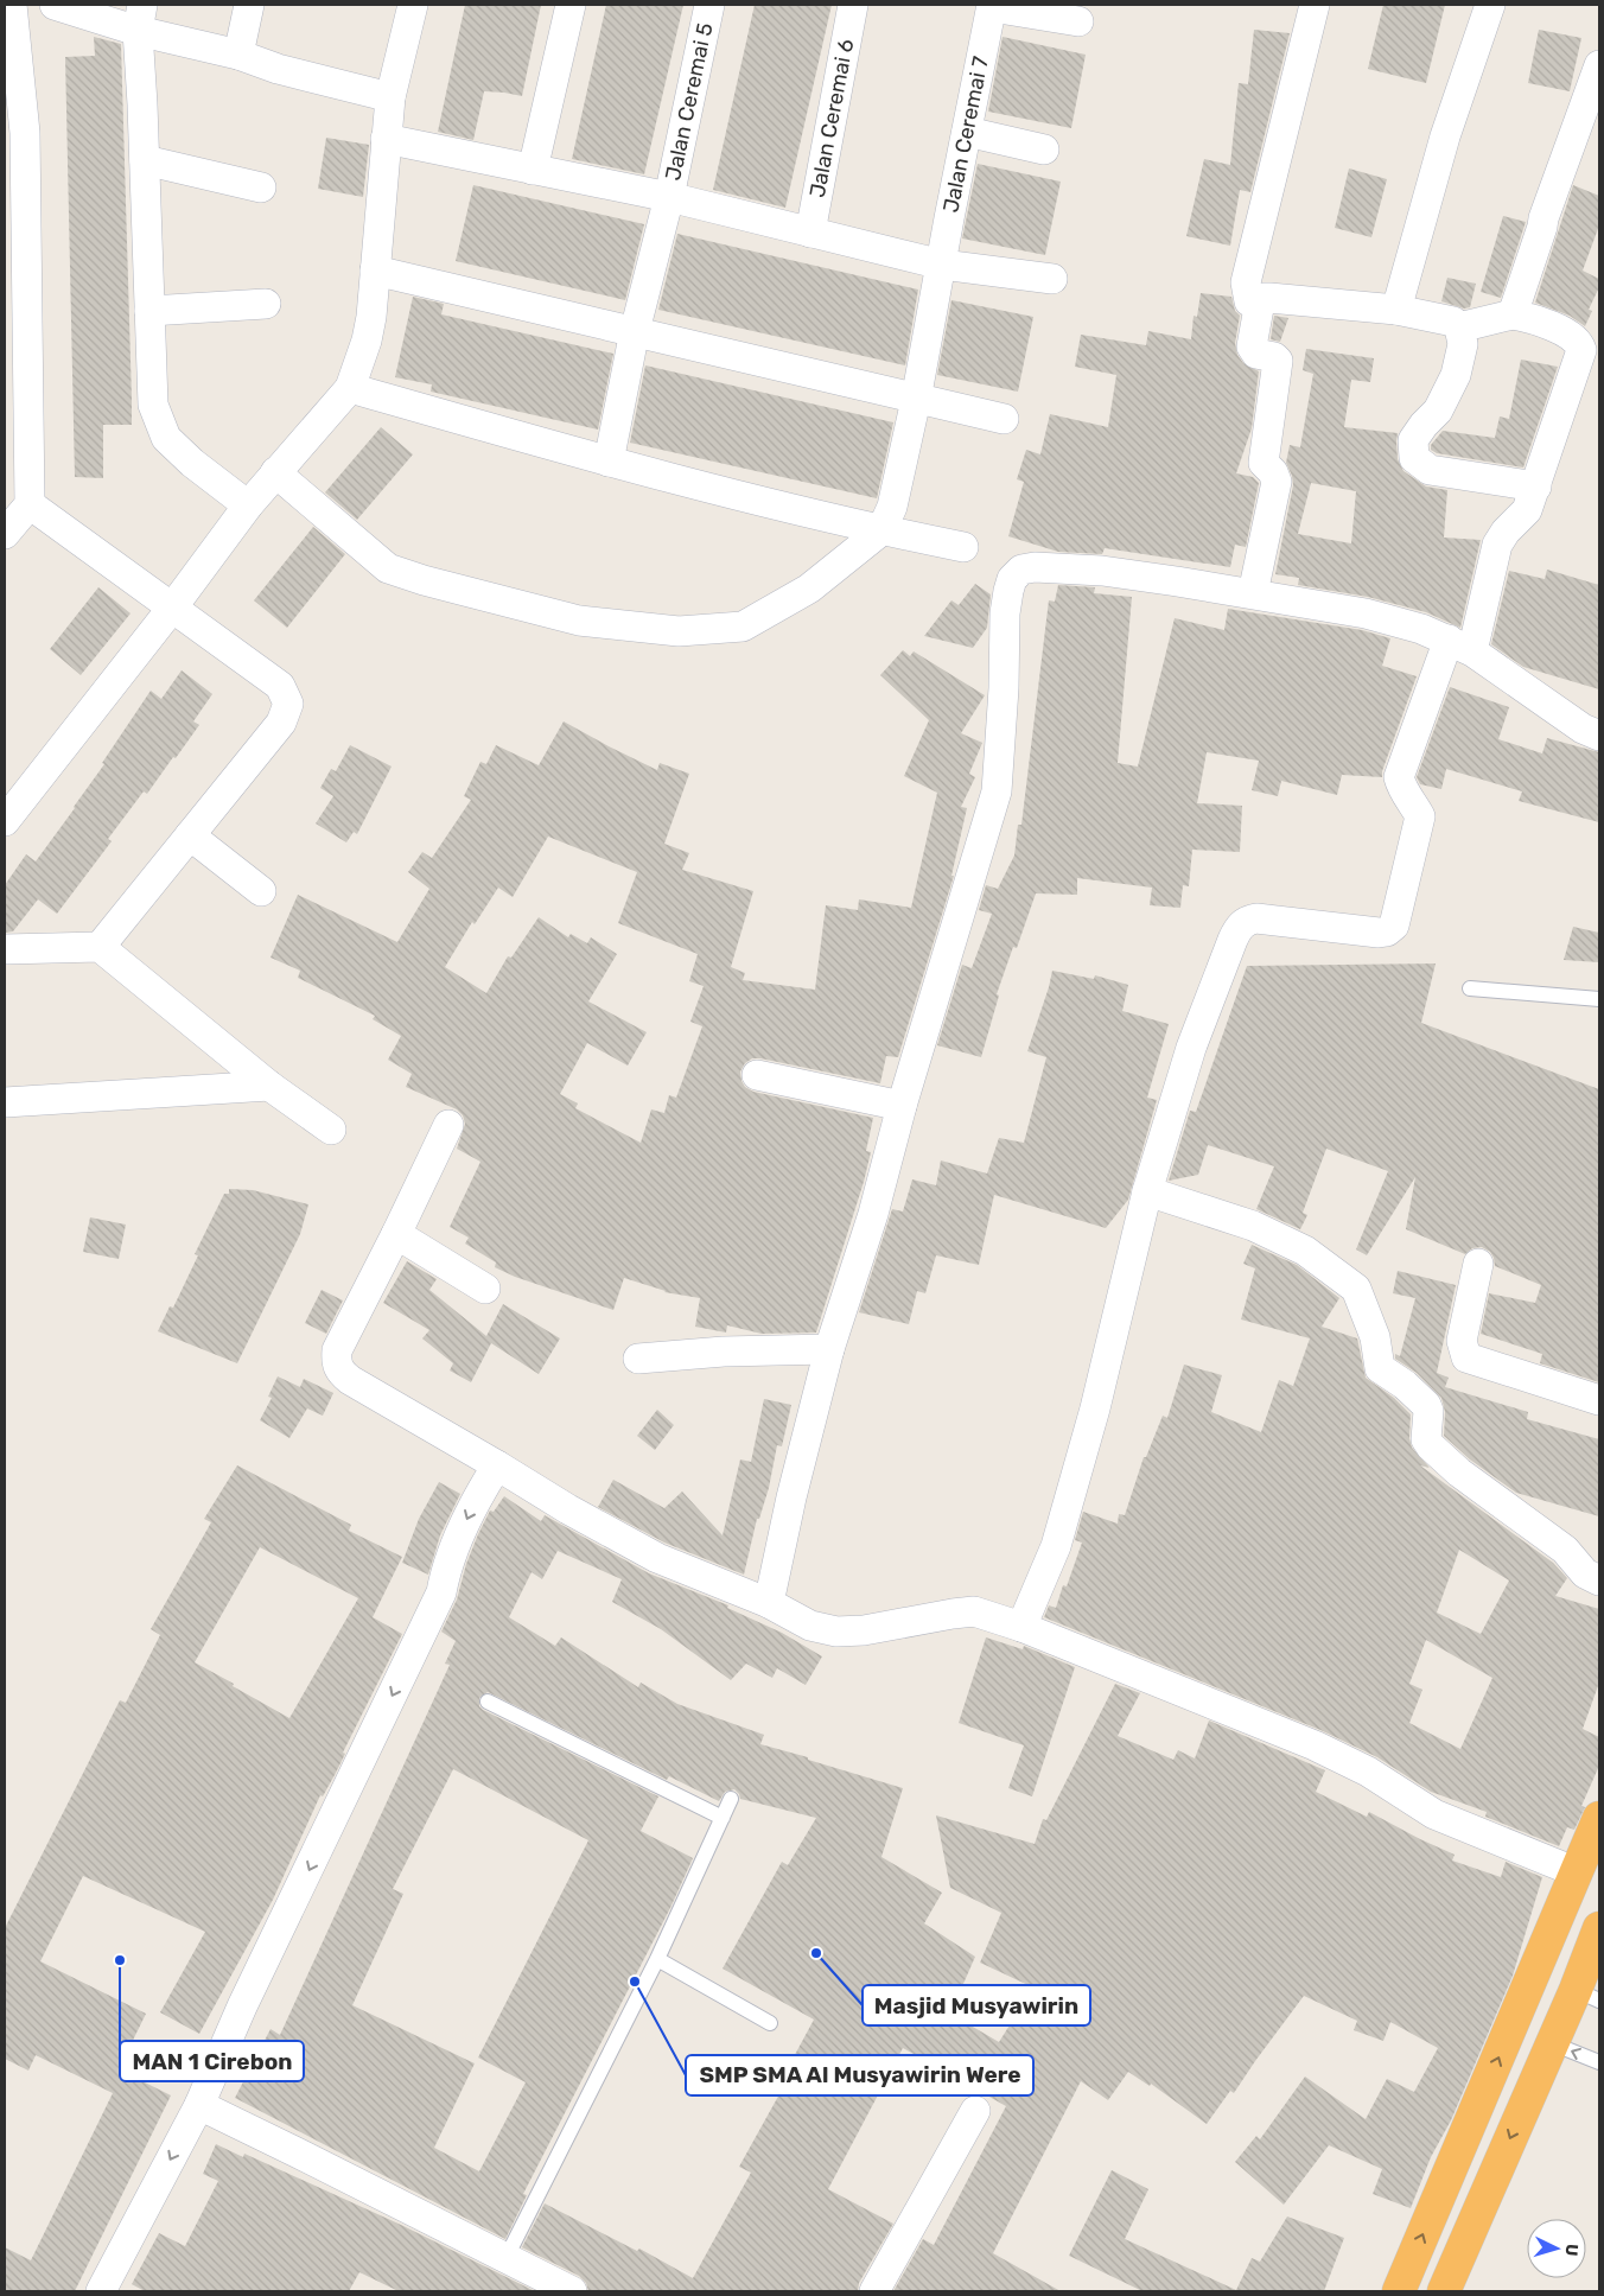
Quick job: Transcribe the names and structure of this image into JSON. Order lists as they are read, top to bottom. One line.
{"streets":{"street":["Jalan Ceremai 5","Jalan Ceremai 6","Jalan Ceremai 7"]},"places":["Masjid Musyawirin","MAN 1 Cirebon","SMP SMA Al Musyawirin Were"],"north":"right"}
